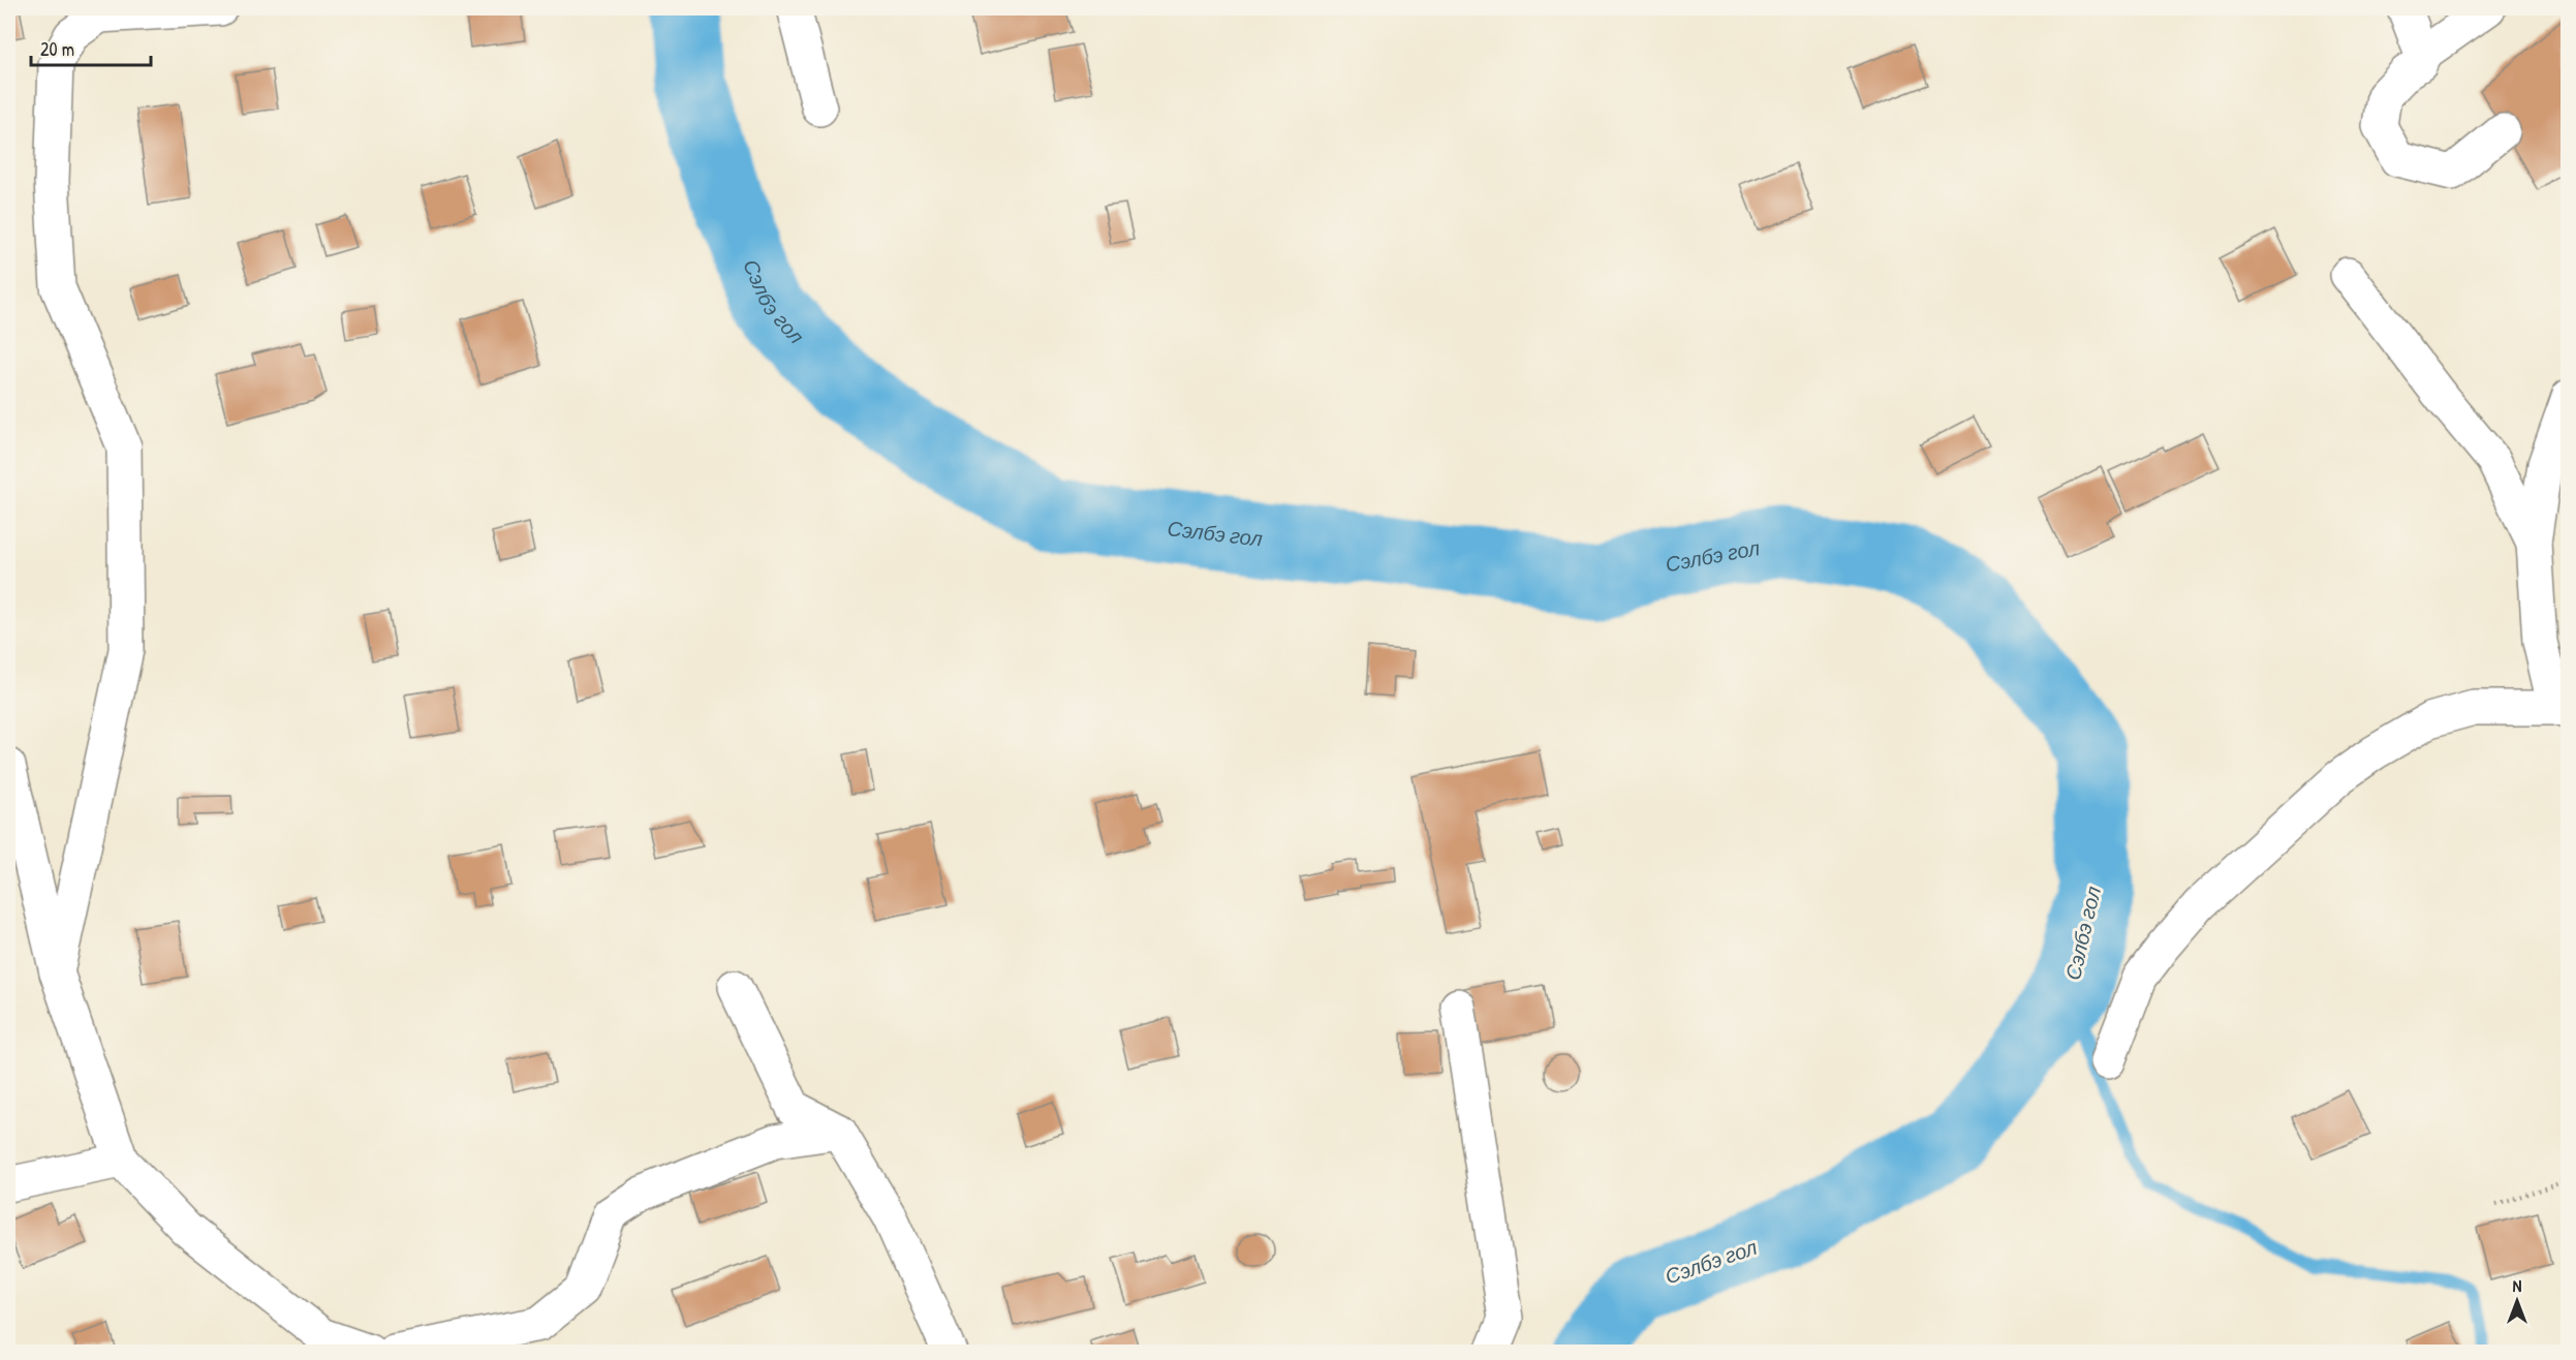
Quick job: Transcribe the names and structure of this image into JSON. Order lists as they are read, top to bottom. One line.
{"water":["Сэлбэ гол"],"scale_bar":"20 m","north":"top"}
